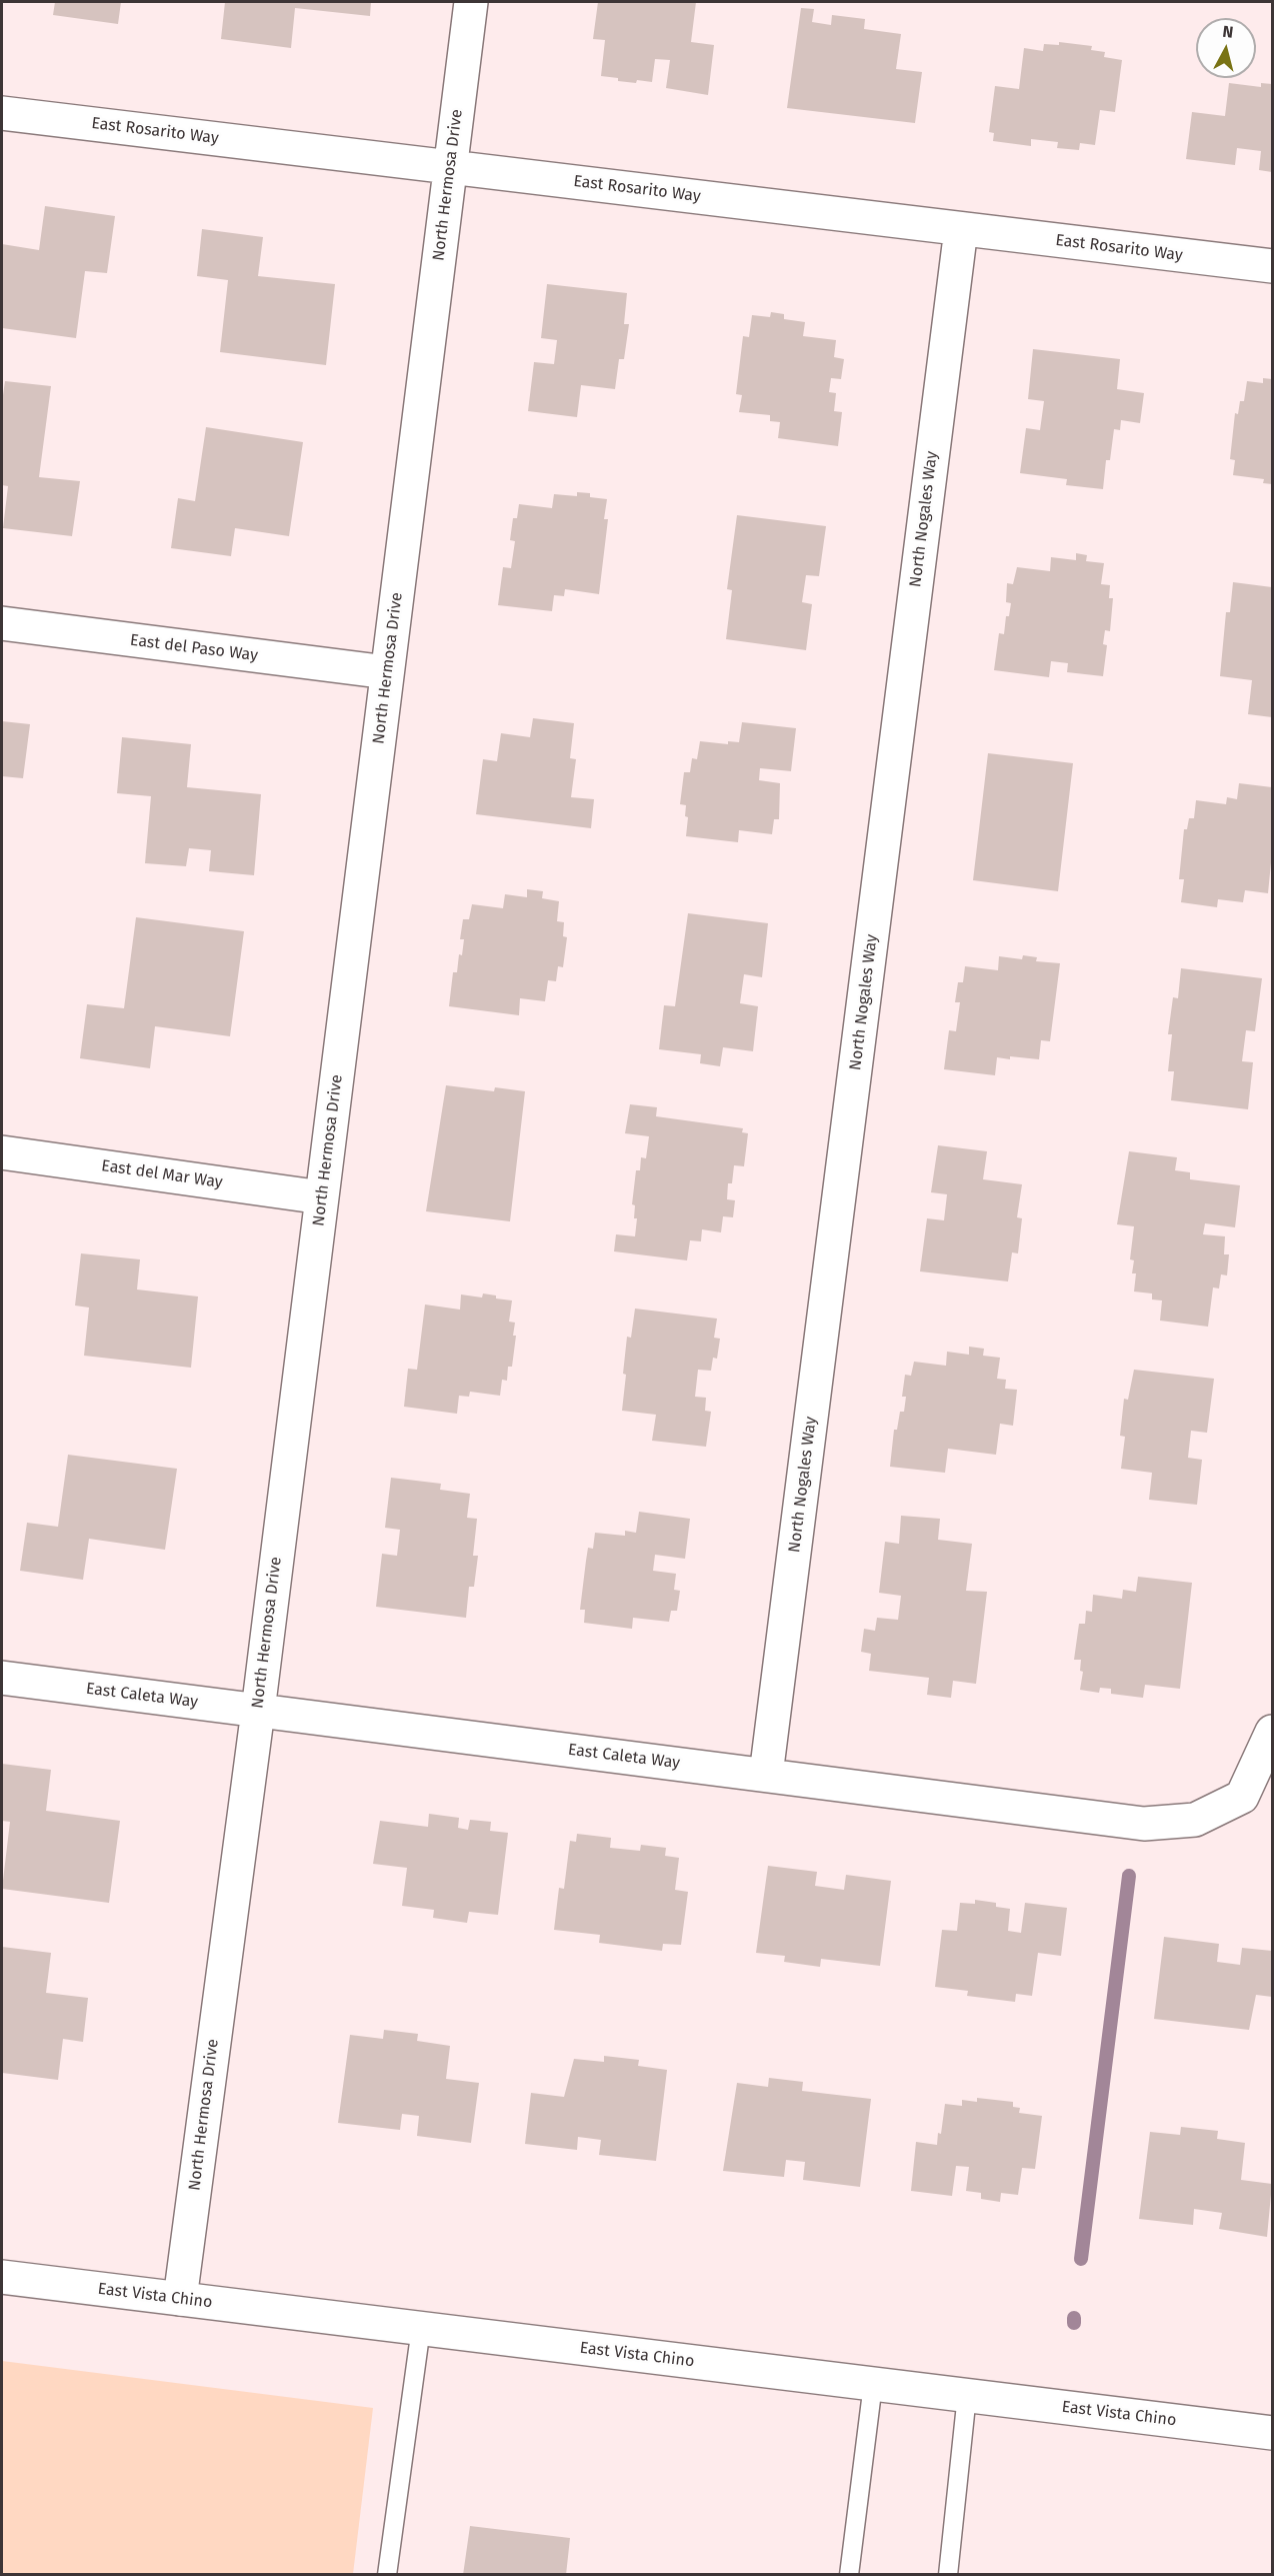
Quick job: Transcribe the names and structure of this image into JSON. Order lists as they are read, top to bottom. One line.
{"streets":{"street":["East Rosarito Way","North Hermosa Drive","North Nogales Way","East del Paso Way","East del Mar Way","East Caleta Way","East Vista Chino"]},"crossings":[["East Rosarito Way","North Hermosa Drive"],["East Rosarito Way","North Nogales Way"],["North Hermosa Drive","East del Paso Way"],["North Hermosa Drive","East del Mar Way"],["North Hermosa Drive","East Caleta Way"],["North Hermosa Drive","East Vista Chino"],["North Nogales Way","East Caleta Way"]],"north":"top"}
